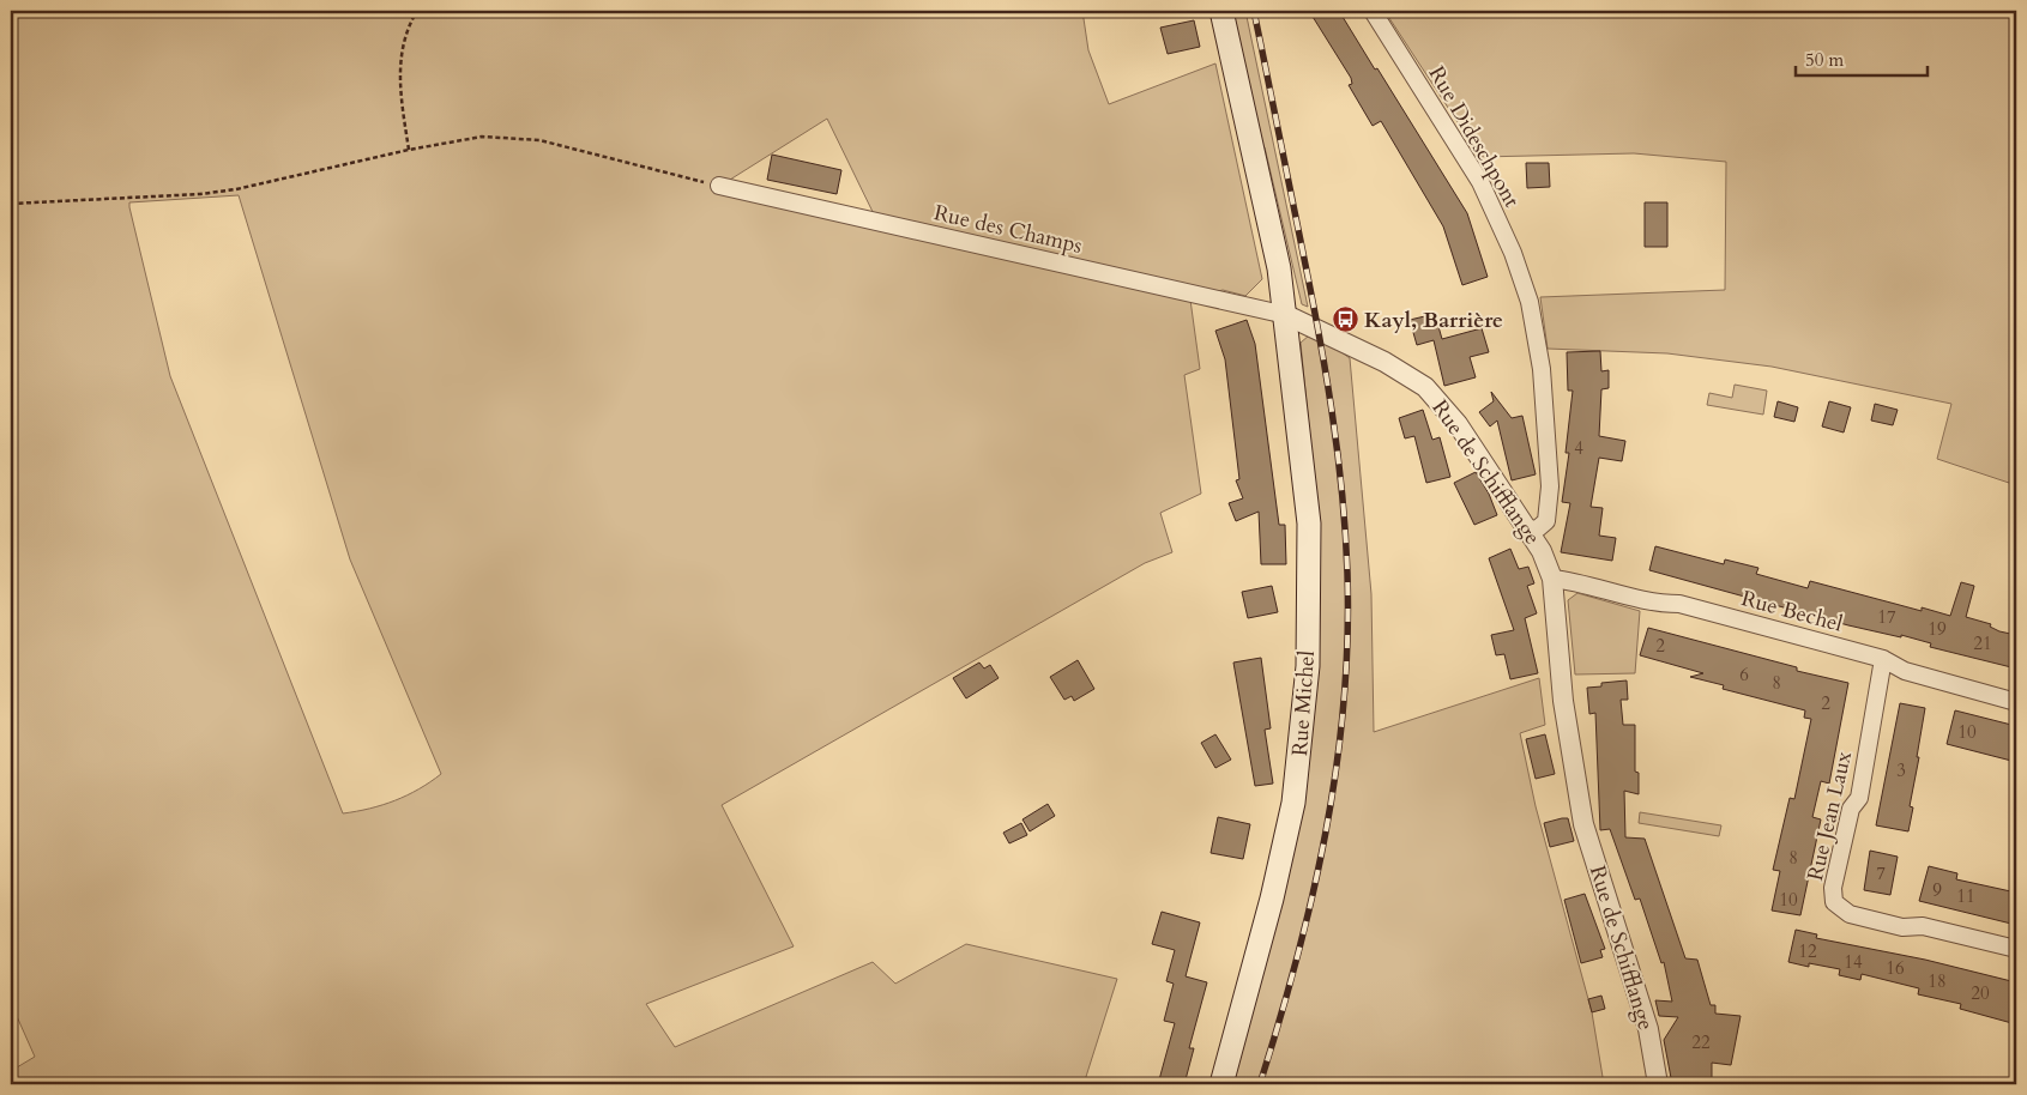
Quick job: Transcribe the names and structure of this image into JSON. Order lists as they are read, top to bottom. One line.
{"streets":{"main road":["Rue Michel"],"street":["Rue Dideschpont","Rue des Champs","Rue de Schifflange","Rue Bechel","Rue Jean Laux"]},"crossings":[["Rue Dideschpont","Rue de Schifflange"],["Rue des Champs","Rue de Schifflange"],["Rue des Champs","Rue Michel"],["Rue de Schifflange","Rue Bechel"],["Rue de Schifflange","Rue Michel"],["Rue Bechel","Rue Jean Laux"]],"places":{"bus stop":["Kayl, Barrière"]},"house_numbers":["4","17","19","21","2","6","8","2","10","3","8","7","9","11","10","12","14","16","18","20","22"],"scale_bar":"50 m"}
